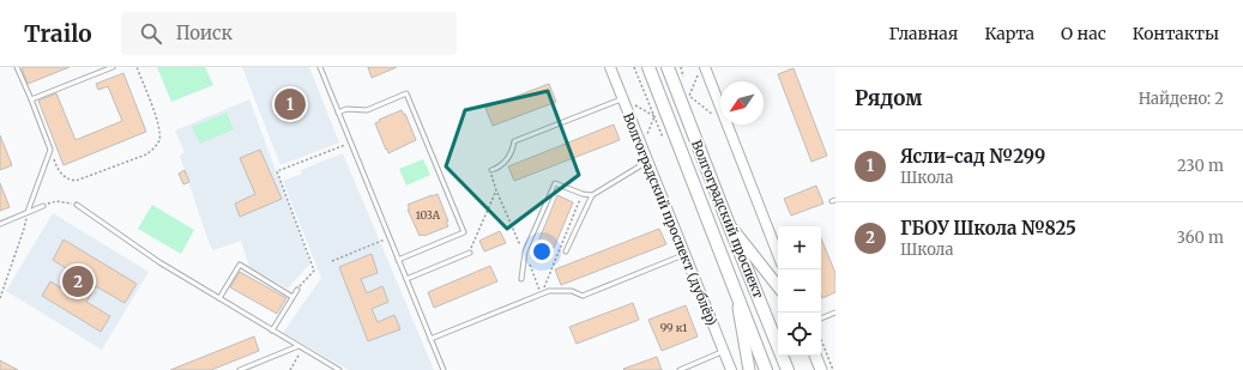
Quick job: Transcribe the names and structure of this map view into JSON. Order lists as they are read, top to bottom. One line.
{"streets":{"main road":["Волгоградский проспект"],"street":["Волгоградский проспект (дублёр)"]},"house_numbers":["103А","99 к1"],"north":"bottom left","page":{"header":"Trailo","search":"Поиск","nav":["Главная","Карта","О нас","Контакты"],"heading":["Рядом","Найдено: 2"],"pins":["1","2"],"list":[{"mark":"1","name":"Ясли-сад №299","note":"Школа","value":"230 m"},{"mark":"2","name":"ГБОУ Школа №825","note":"Школа","value":"360 m"}],"map_buttons":["+","−"]}}
